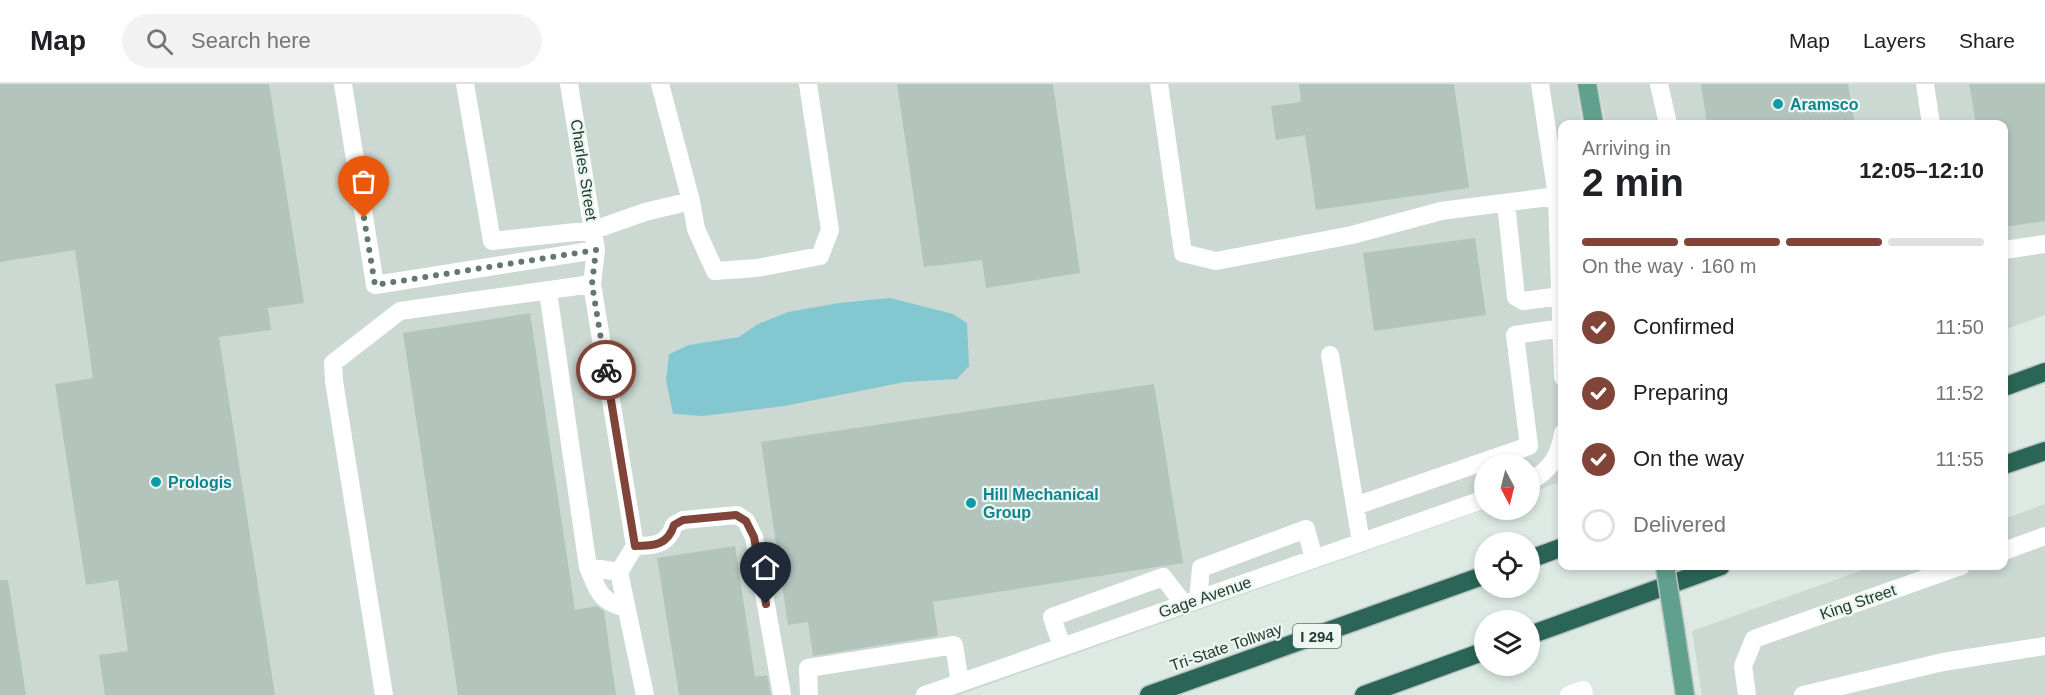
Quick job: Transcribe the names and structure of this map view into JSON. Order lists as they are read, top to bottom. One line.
{"streets":{"highway":["I 294","Tri-State Tollway"],"street":["Charles Street","Gage Avenue","King Street"]},"places":["Aramsco","Prologis","Hill Mechanical Group"],"north":"bottom","page":{"header":"Map","search":"Search here","nav":["Map","Layers","Share"],"heading":["2 min","Arriving in","12:05–12:10"],"bar":"On the way · 160 m","list":[["Confirmed","11:50"],["Preparing","11:52"],["On the way","11:55"],"Delivered"]}}
